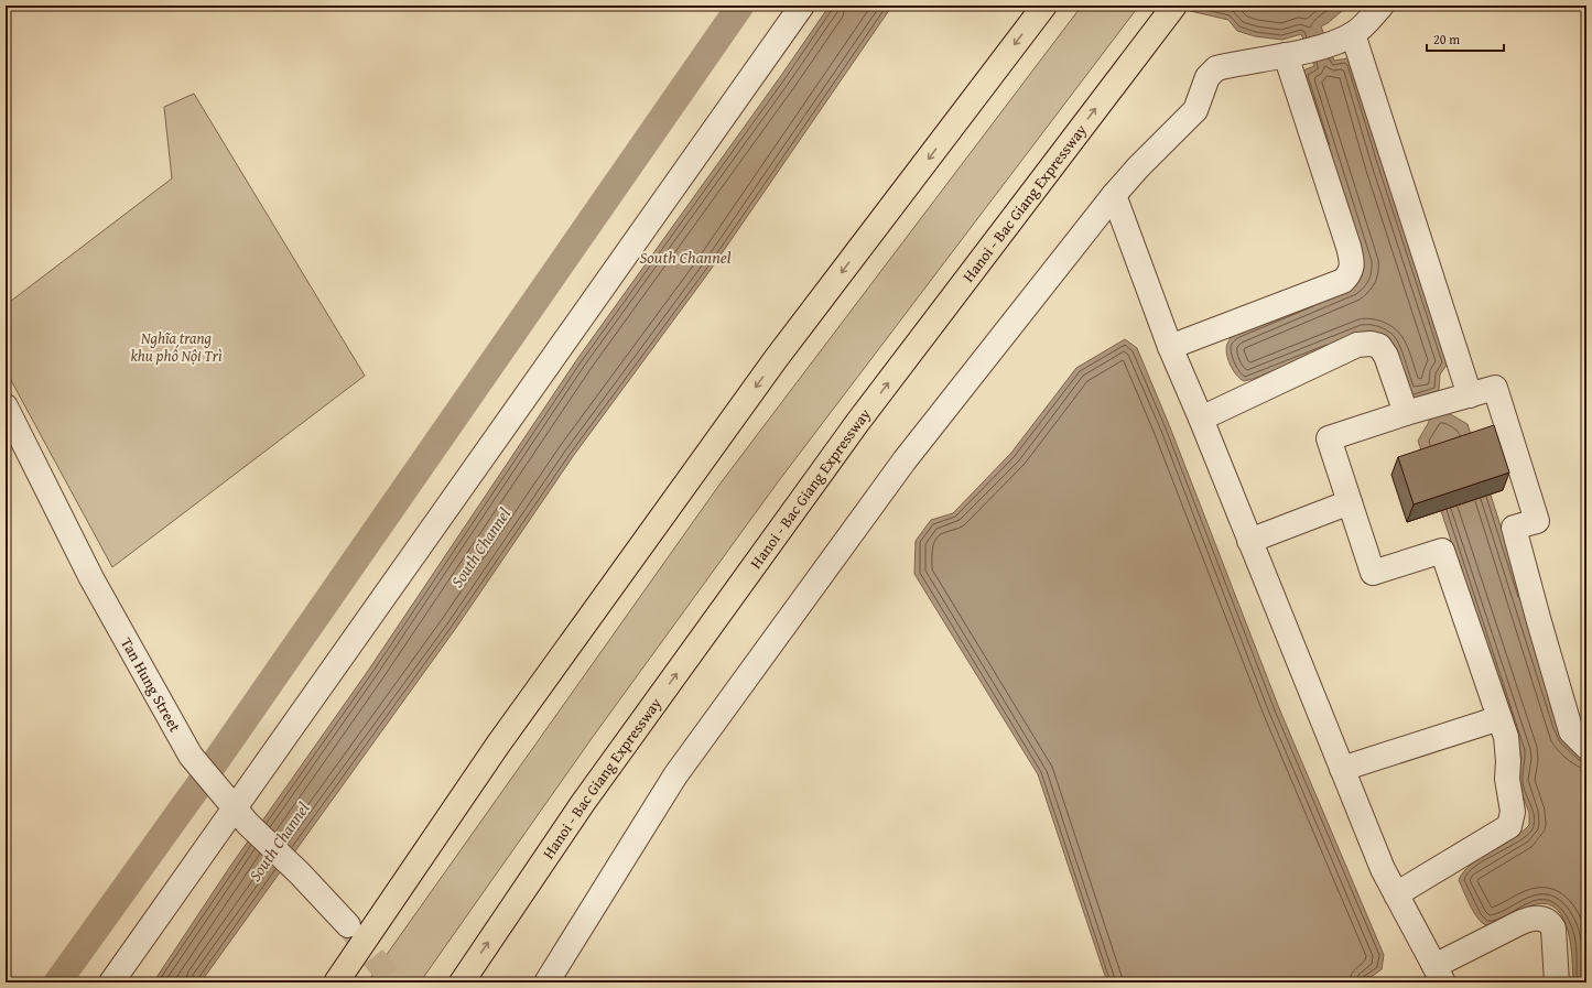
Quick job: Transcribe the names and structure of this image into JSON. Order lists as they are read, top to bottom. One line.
{"streets":{"highway":["Hanoi - Bac Giang Expressway"],"street":["Tan Hung Street"]},"water":["South Channel"],"parks":["Nghĩa trang khu phố Nội Trì"],"scale_bar":"20 m"}
